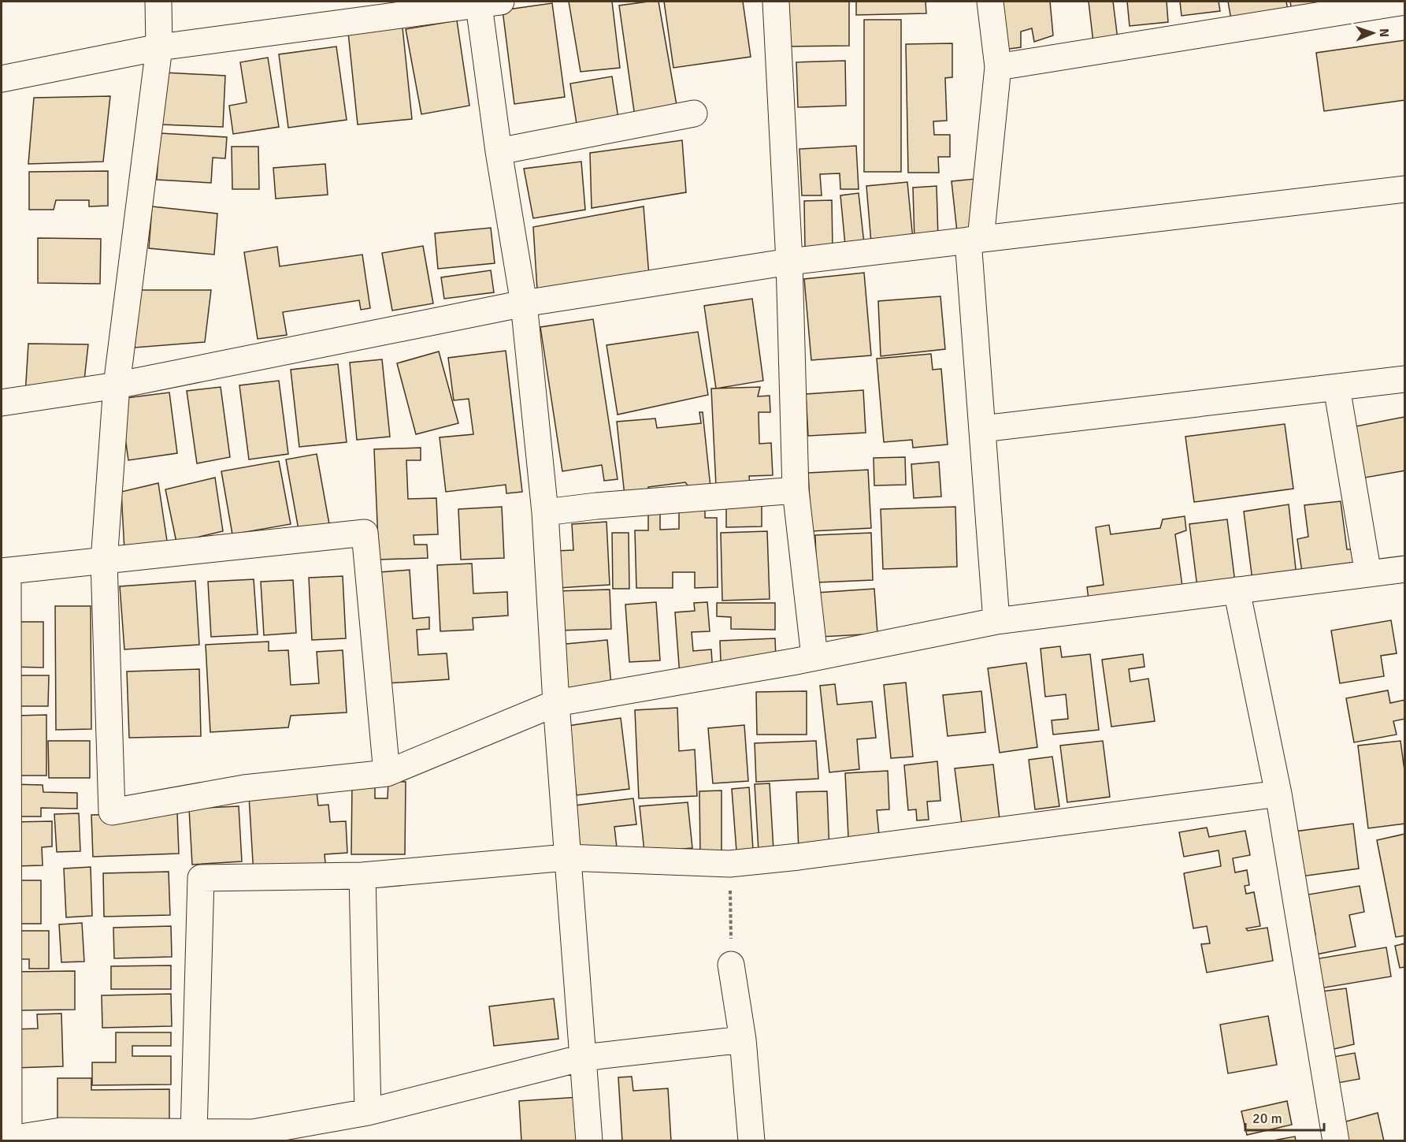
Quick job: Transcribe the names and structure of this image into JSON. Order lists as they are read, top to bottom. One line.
{"scale_bar":"20 m","north":"right"}
